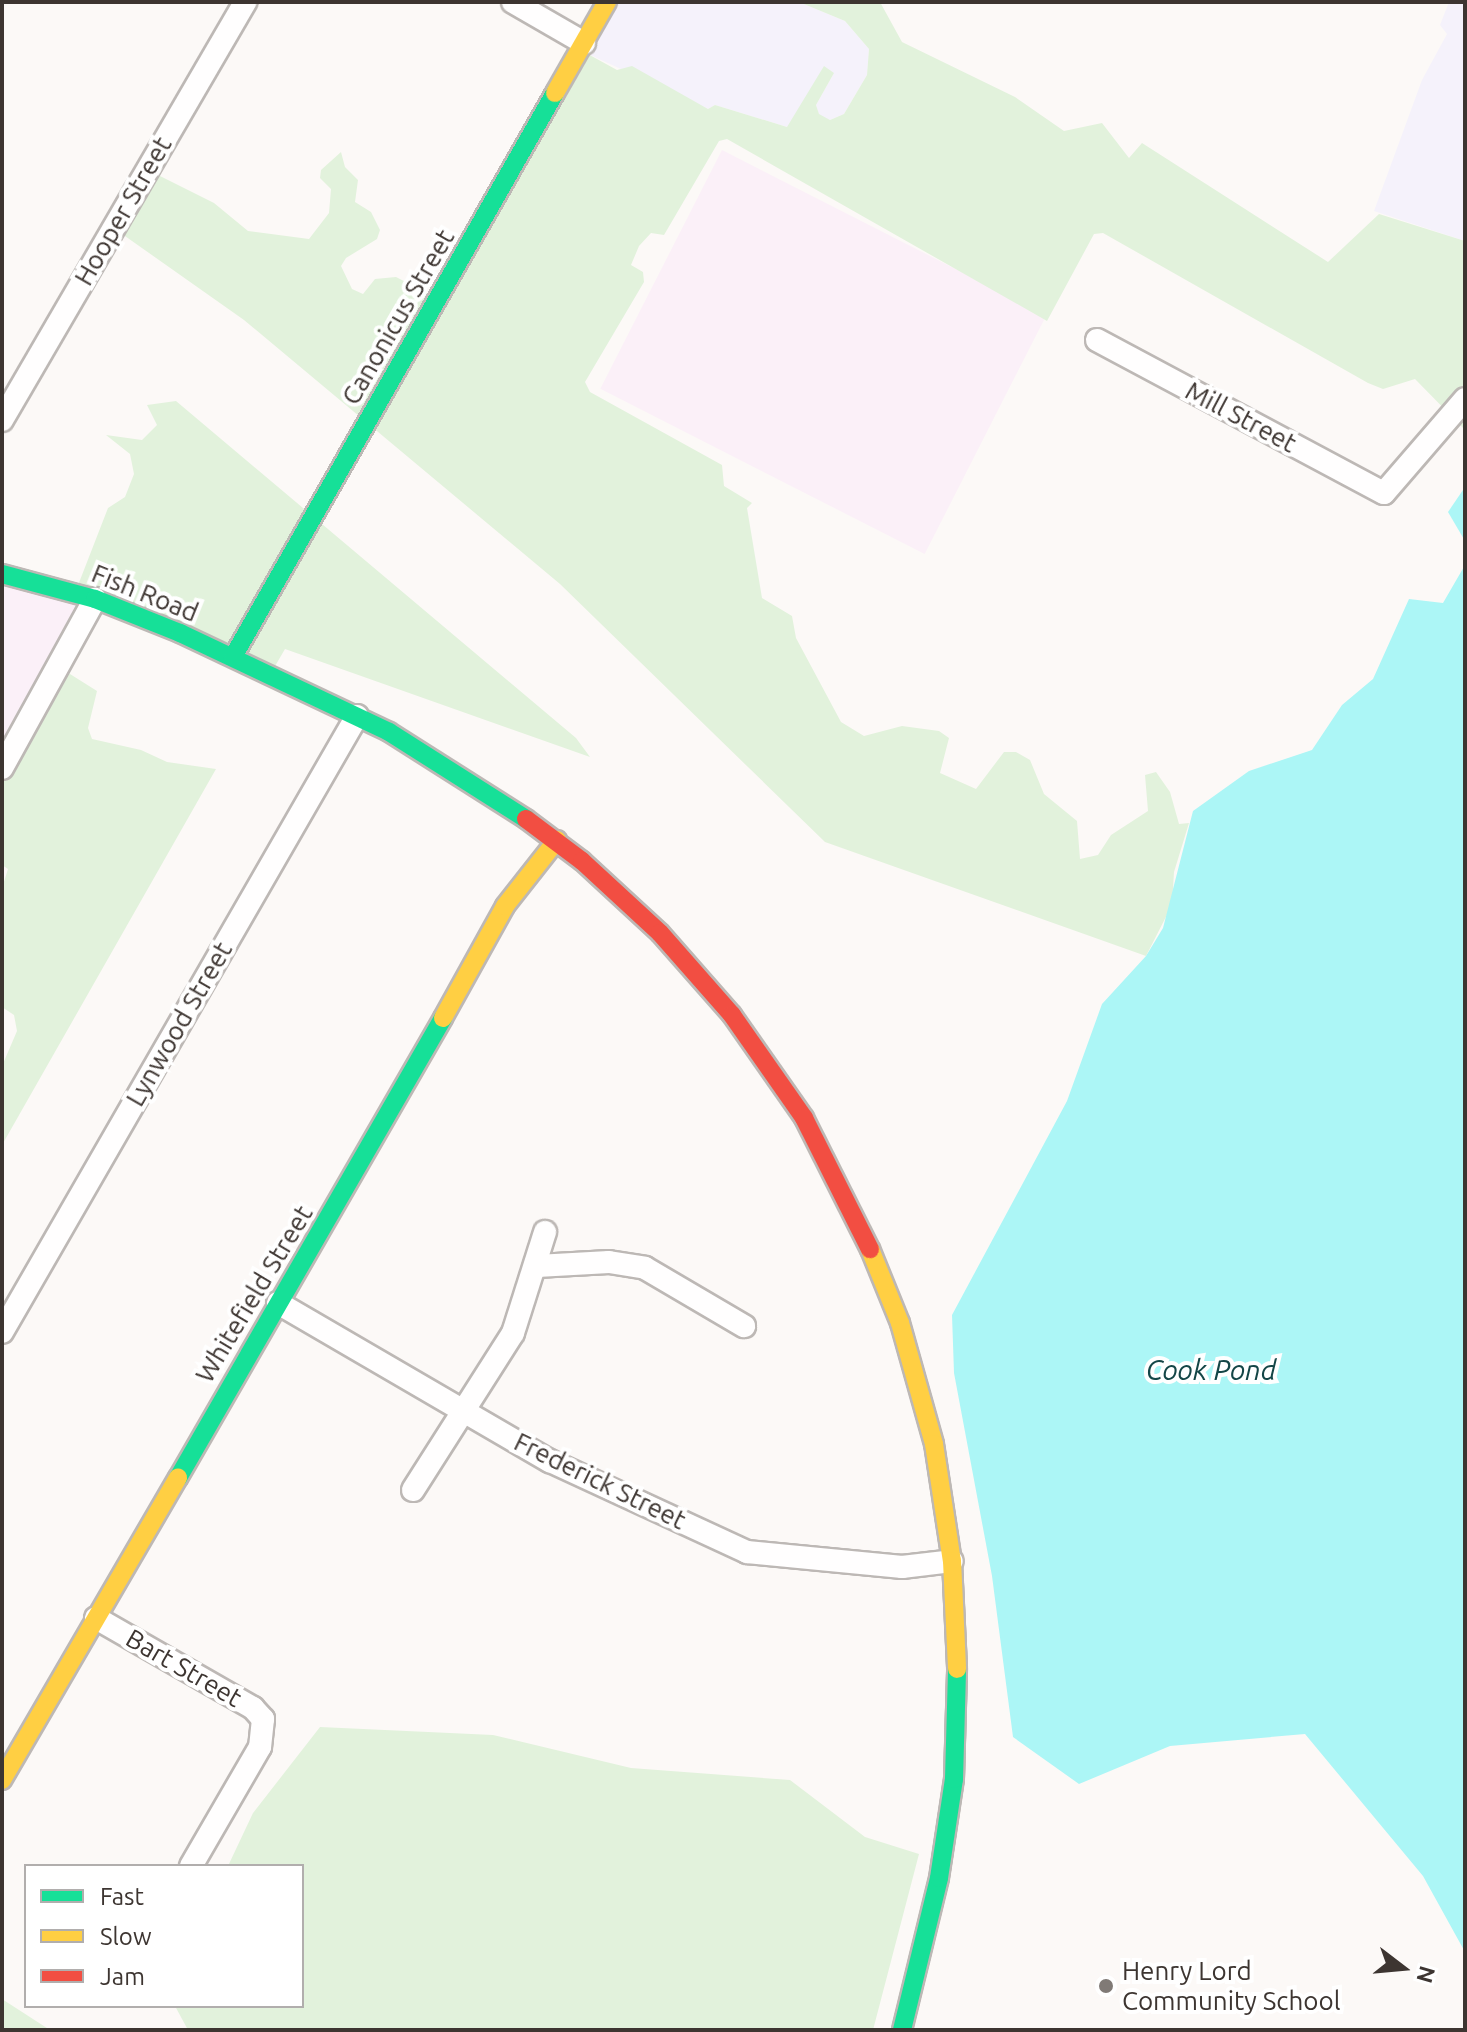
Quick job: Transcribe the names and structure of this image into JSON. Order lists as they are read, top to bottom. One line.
{"streets":{"main road":["Canonicus Street","Fish Road","Whitefield Street"],"street":["Hooper Street","Mill Street","Lynwood Street","Frederick Street","Bart Street"]},"crossings":[["Canonicus Street","Fish Road"],["Fish Road","Lynwood Street"],["Fish Road","Whitefield Street"],["Fish Road","Frederick Street"],["Whitefield Street","Frederick Street"],["Whitefield Street","Bart Street"]],"water":["Cook Pond"],"places":["Henry Lord Community School"],"legend":["Fast","Slow","Jam"],"north":"right"}
